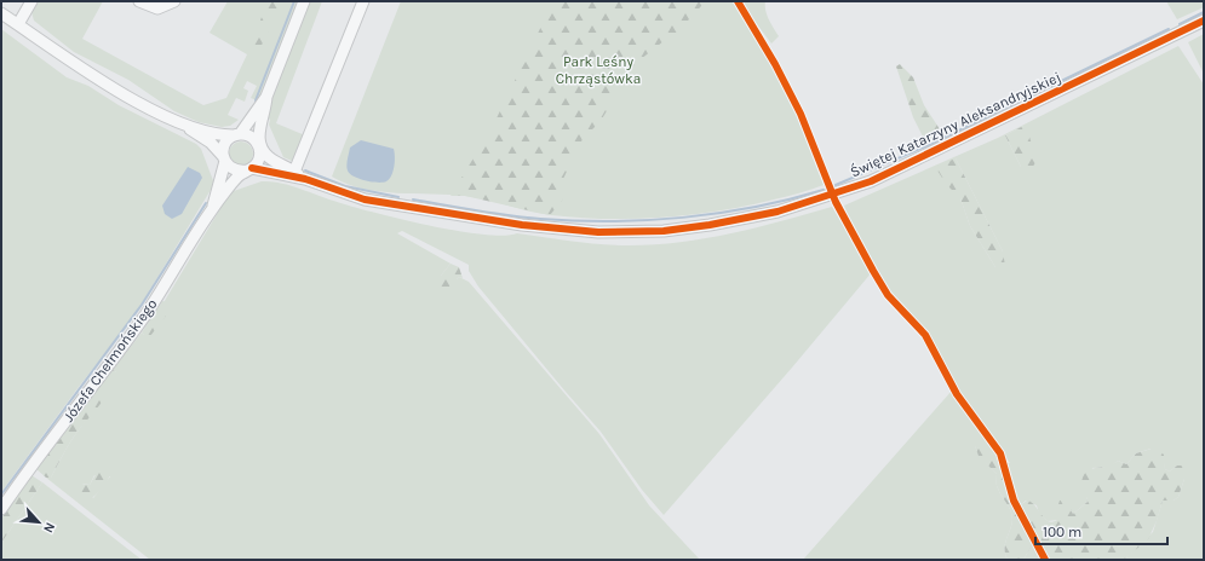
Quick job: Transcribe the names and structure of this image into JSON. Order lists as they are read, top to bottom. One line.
{"streets":{"street":["Świętej Katarzyny Aleksandryjskiej","Józefa Chełmońskiego"]},"crossings":[["Świętej Katarzyny Aleksandryjskiej","Józefa Chełmońskiego"]],"parks":["Park Leśny Chrząstówka"],"scale_bar":"100 m","north":"bottom right"}
